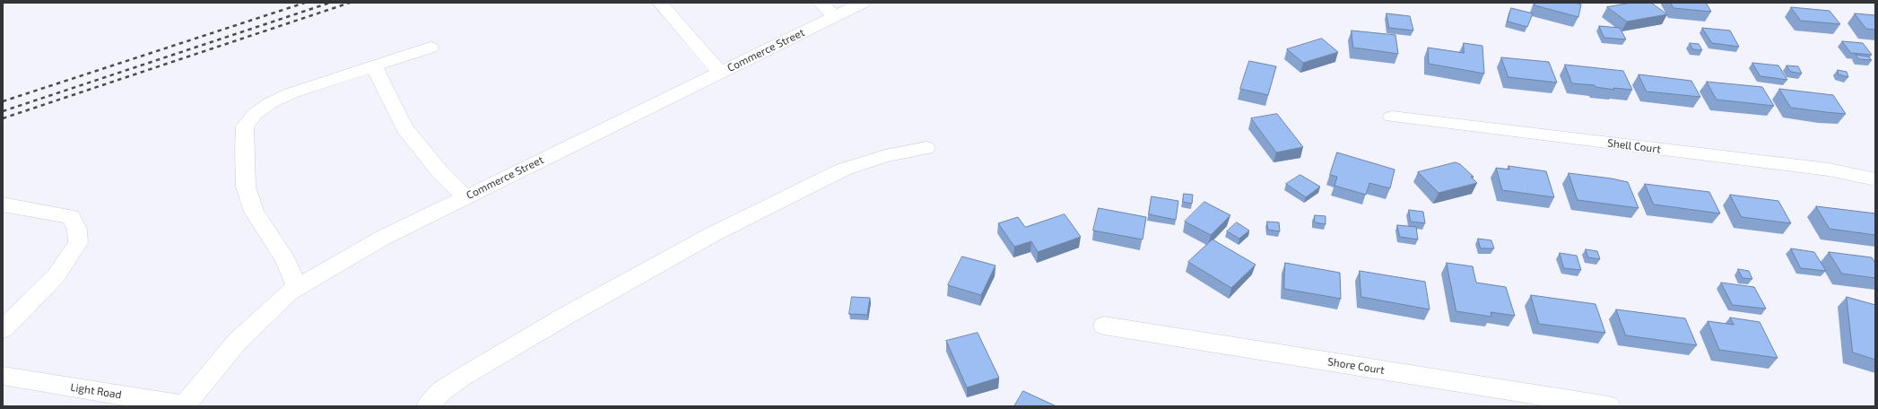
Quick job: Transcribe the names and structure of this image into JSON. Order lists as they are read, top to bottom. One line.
{"streets":{"street":["Commerce Street","Shell Court","Shore Court","Light Road"]},"crossings":[["Commerce Street","Light Road"]]}
